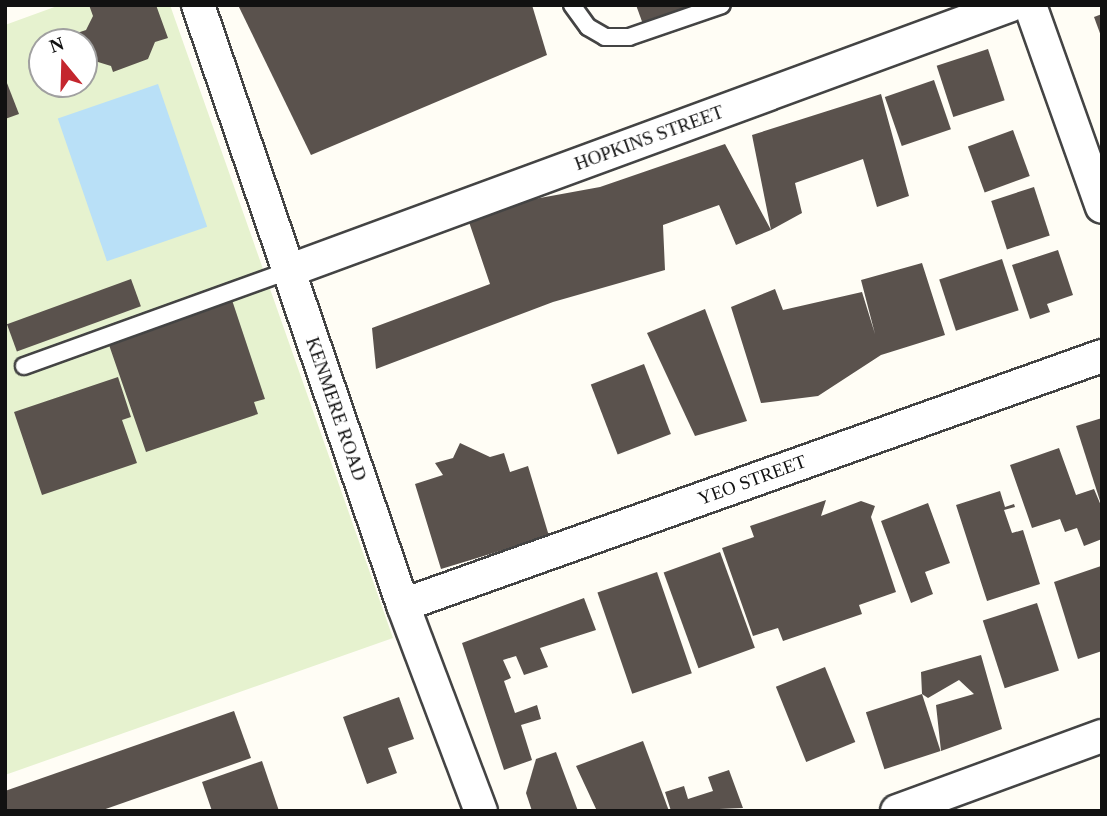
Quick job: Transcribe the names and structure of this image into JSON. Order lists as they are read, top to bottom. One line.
{"streets":{"street":["HOPKINS STREET","KENMERE ROAD","YEO STREET"]},"crossings":[["HOPKINS STREET","KENMERE ROAD"],["KENMERE ROAD","YEO STREET"]],"north":"top"}
